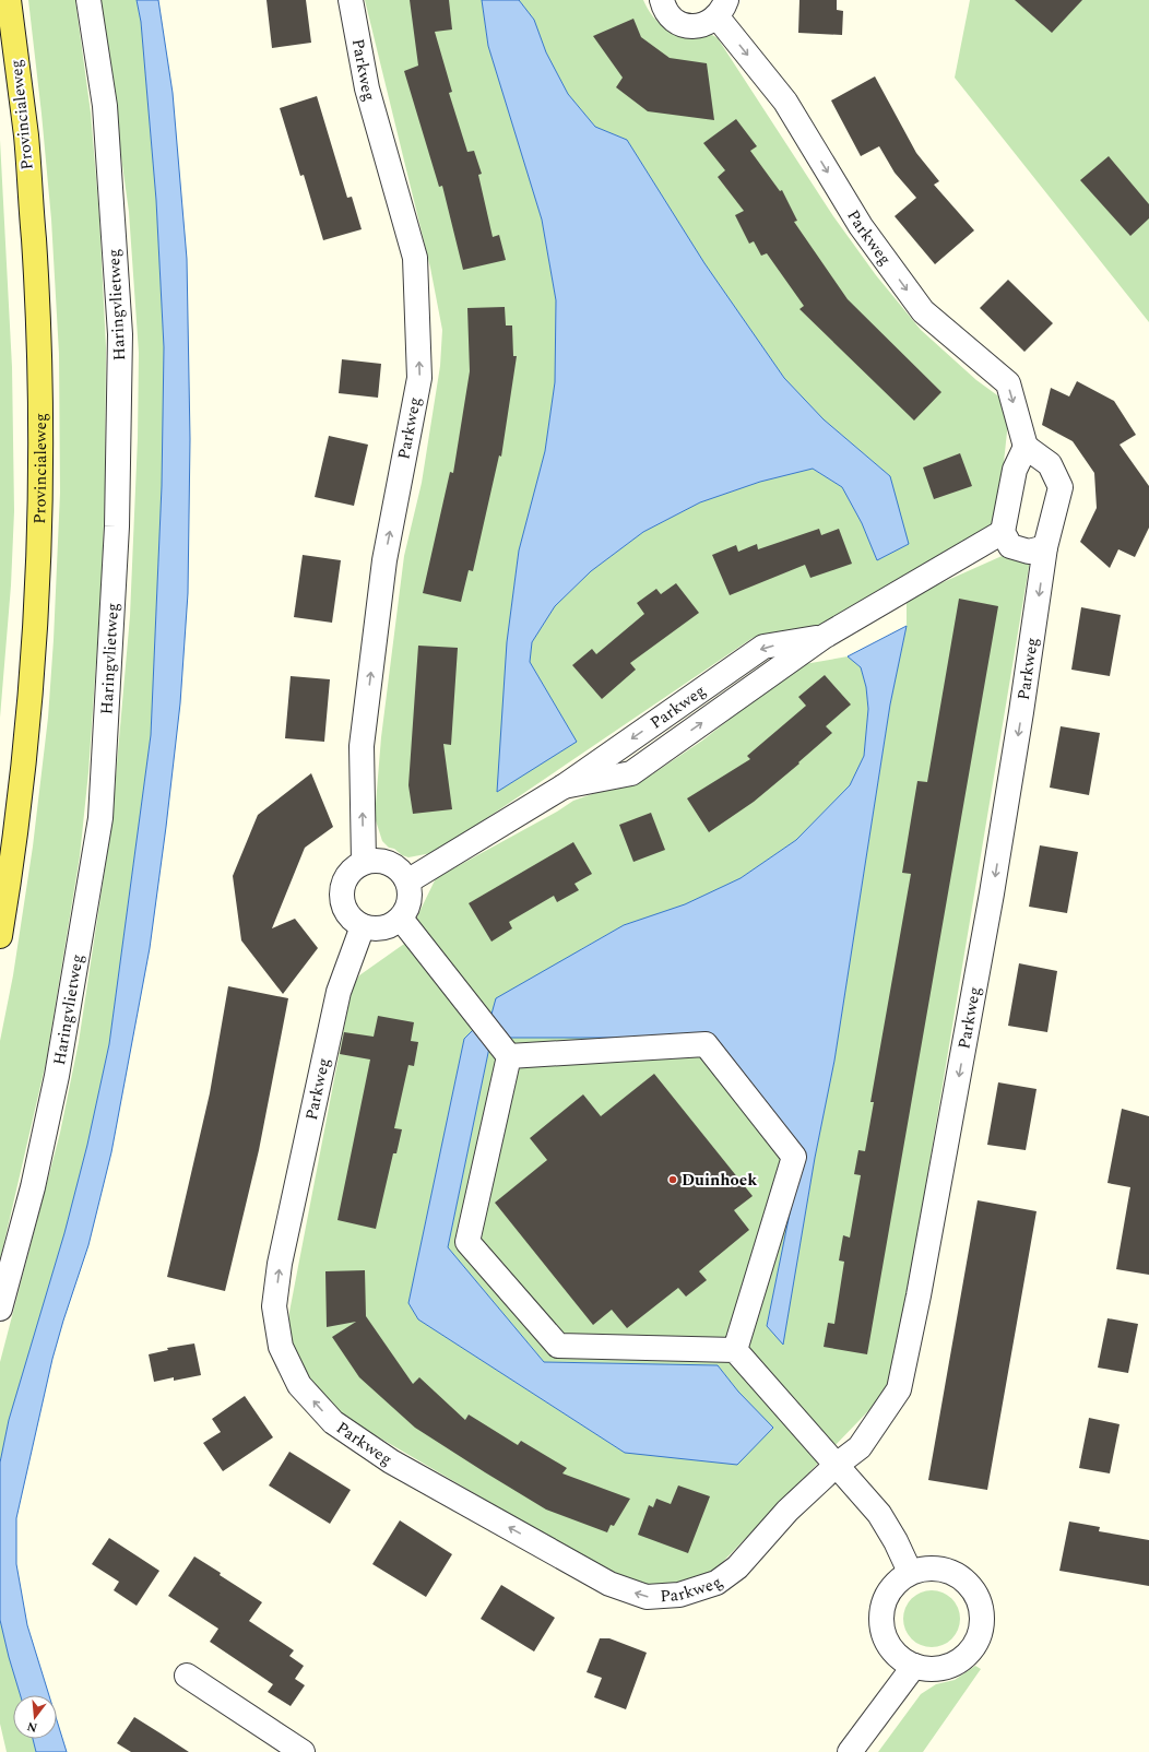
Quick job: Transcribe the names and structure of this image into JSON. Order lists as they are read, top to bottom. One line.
{"streets":{"main road":["Provincialeweg"],"street":["Parkweg","Haringvlietweg"]},"places":["Duinhoek"],"north":"bottom"}
